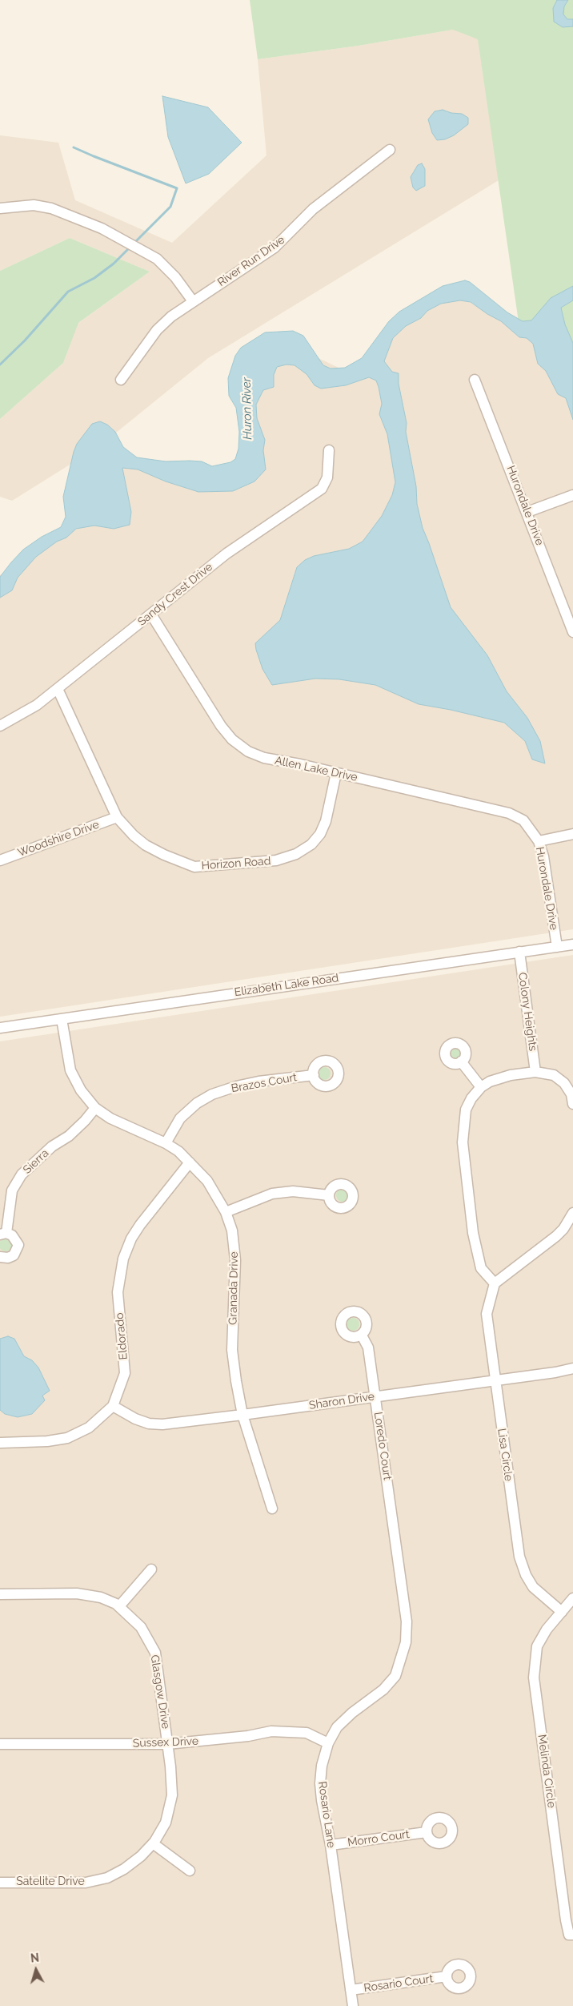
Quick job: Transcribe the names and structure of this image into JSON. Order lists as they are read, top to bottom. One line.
{"streets":{"street":["River Run Drive","Hurondale Drive","Sandy Crest Drive","Allen Lake Drive","Woodshire Drive","Horizon Road","Elizabeth Lake Road","Colony Heights","Brazos Court","Sierra","Granada Drive","Eldorado","Sharon Drive","Loredo Court","Lisa Circle","Glasgow Drive","Sussex Drive","Melinda Circle","Rosario Lane","Morro Court","Satelite Drive","Rosario Court"]},"crossings":[["Hurondale Drive","Allen Lake Drive"],["Hurondale Drive","Elizabeth Lake Road"],["Sandy Crest Drive","Allen Lake Drive"],["Sandy Crest Drive","Horizon Road"],["Allen Lake Drive","Horizon Road"],["Woodshire Drive","Horizon Road"],["Elizabeth Lake Road","Colony Heights"],["Elizabeth Lake Road","Granada Drive"],["Brazos Court","Granada Drive"],["Sierra","Granada Drive"],["Granada Drive","Eldorado"],["Granada Drive","Sharon Drive"],["Eldorado","Sharon Drive"],["Sharon Drive","Loredo Court"],["Sharon Drive","Lisa Circle"],["Loredo Court","Rosario Lane"],["Lisa Circle","Melinda Circle"],["Glasgow Drive","Sussex Drive"],["Glasgow Drive","Satelite Drive"],["Sussex Drive","Rosario Lane"],["Sussex Drive","Satelite Drive"],["Rosario Lane","Morro Court"],["Rosario Lane","Rosario Court"]],"water":["Huron River"],"north":"top"}
